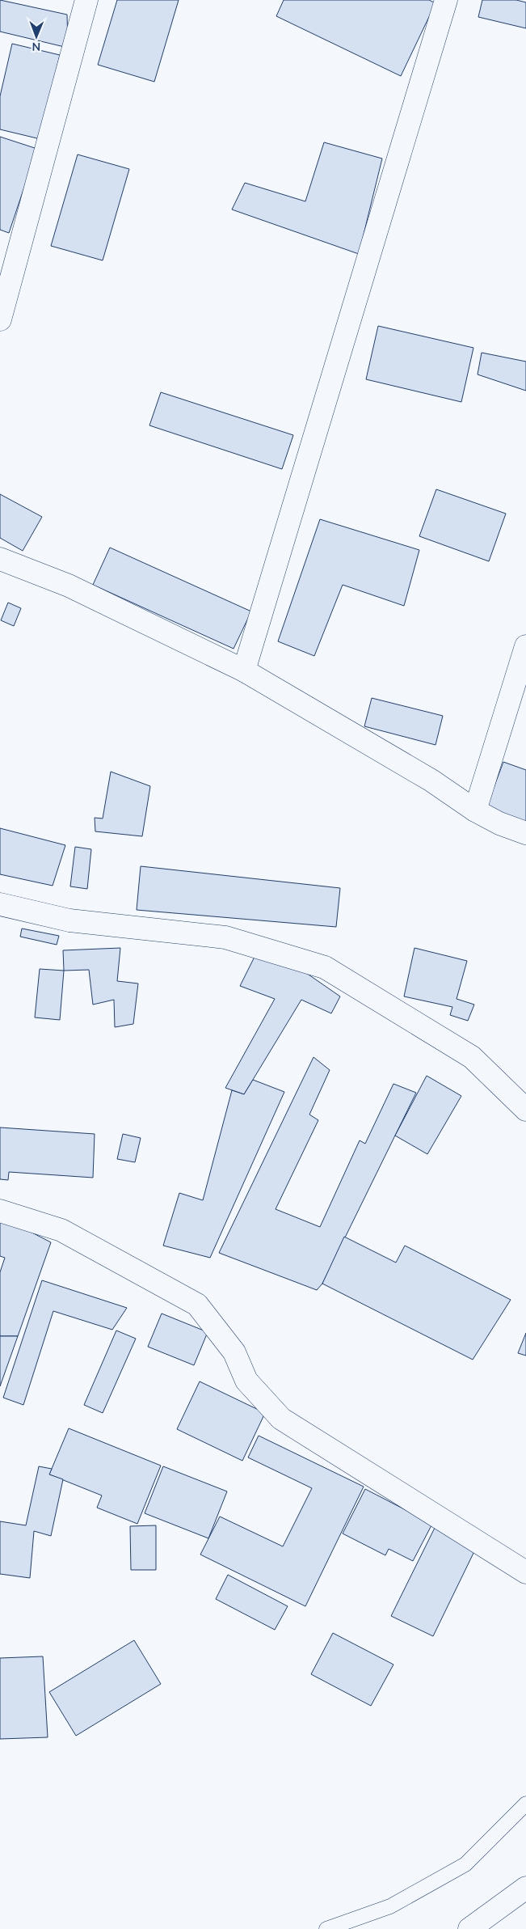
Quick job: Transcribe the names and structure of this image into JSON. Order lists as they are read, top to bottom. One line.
{"north":"bottom"}
